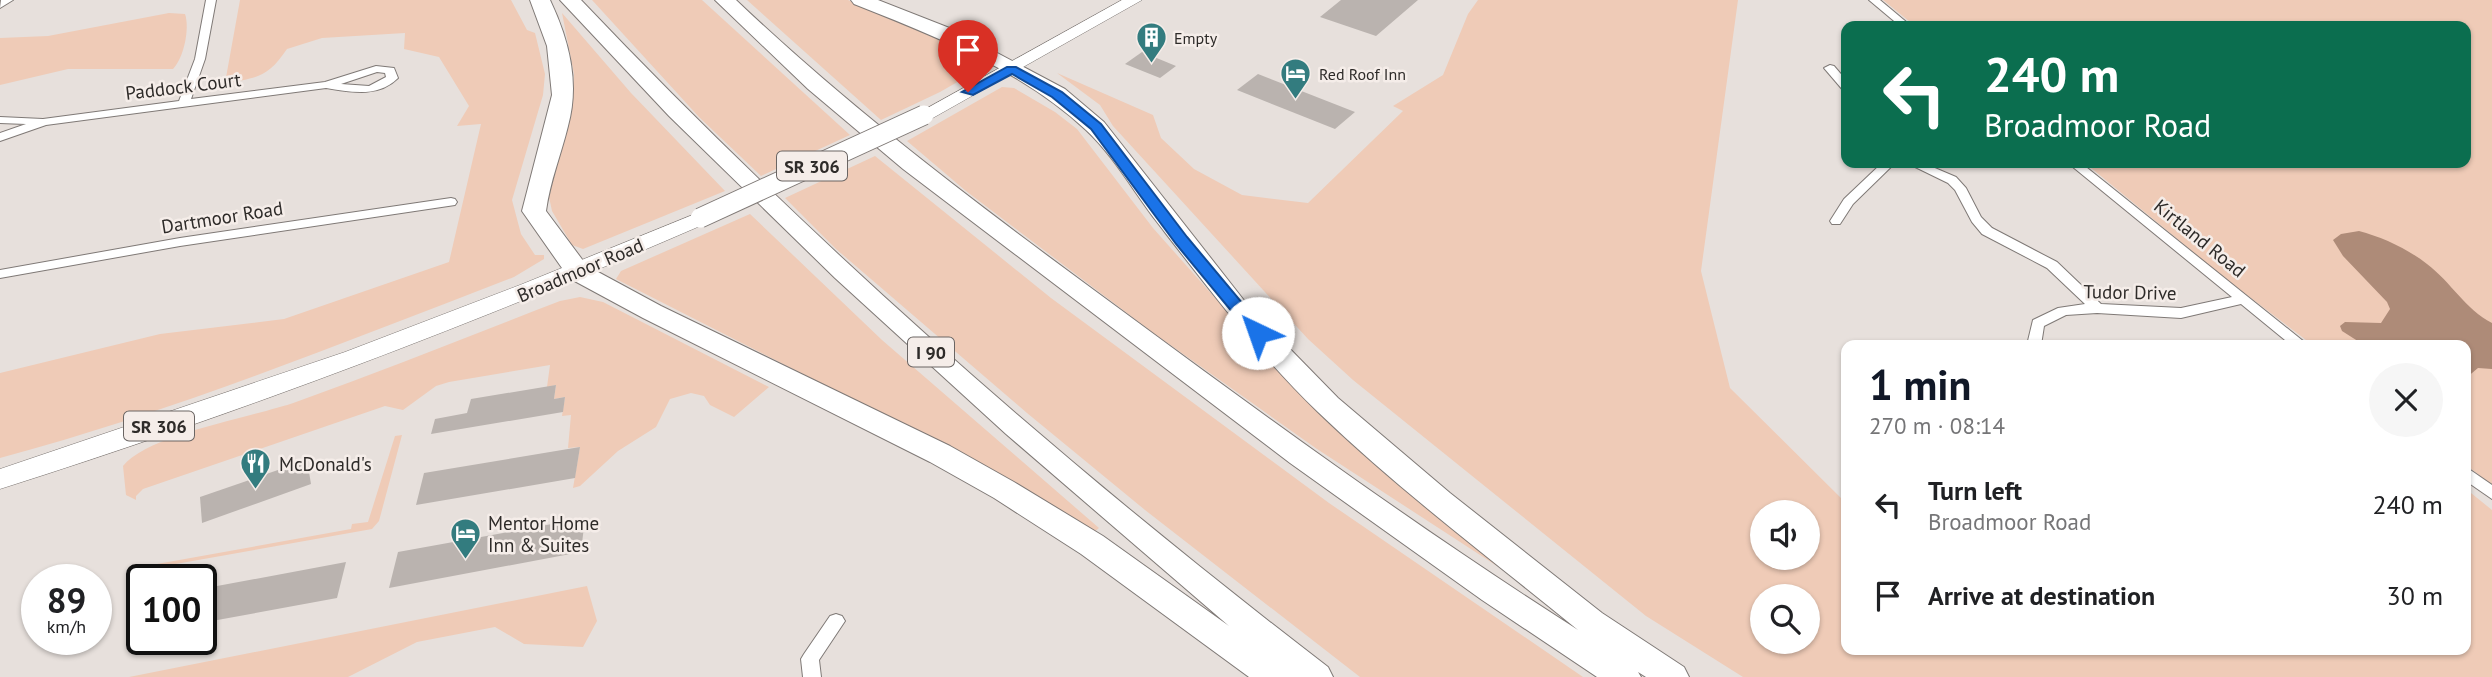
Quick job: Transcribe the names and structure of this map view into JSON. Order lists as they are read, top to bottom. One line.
{"streets":{"highway":["I 90"],"main road":["SR 306","Broadmoor Road"],"street":["Paddock Court","Dartmoor Road","Kirtland Road","Tudor Drive"]},"crossings":[["Kirtland Road","Tudor Drive"]],"places":{"building":["Empty"],"hotel":["Red Roof Inn","Mentor Home Inn & Suites"],"restaurant":["McDonald's"]},"page":{"turn":["240 m","Broadmoor Road"],"heading":["1 min","270 m · 08:14"],"list":[{"name":"Turn left","note":"Broadmoor Road","value":"240 m"},{"name":"Arrive at destination","value":"30 m"}],"speed":"89 km/h","limit":"100"}}
